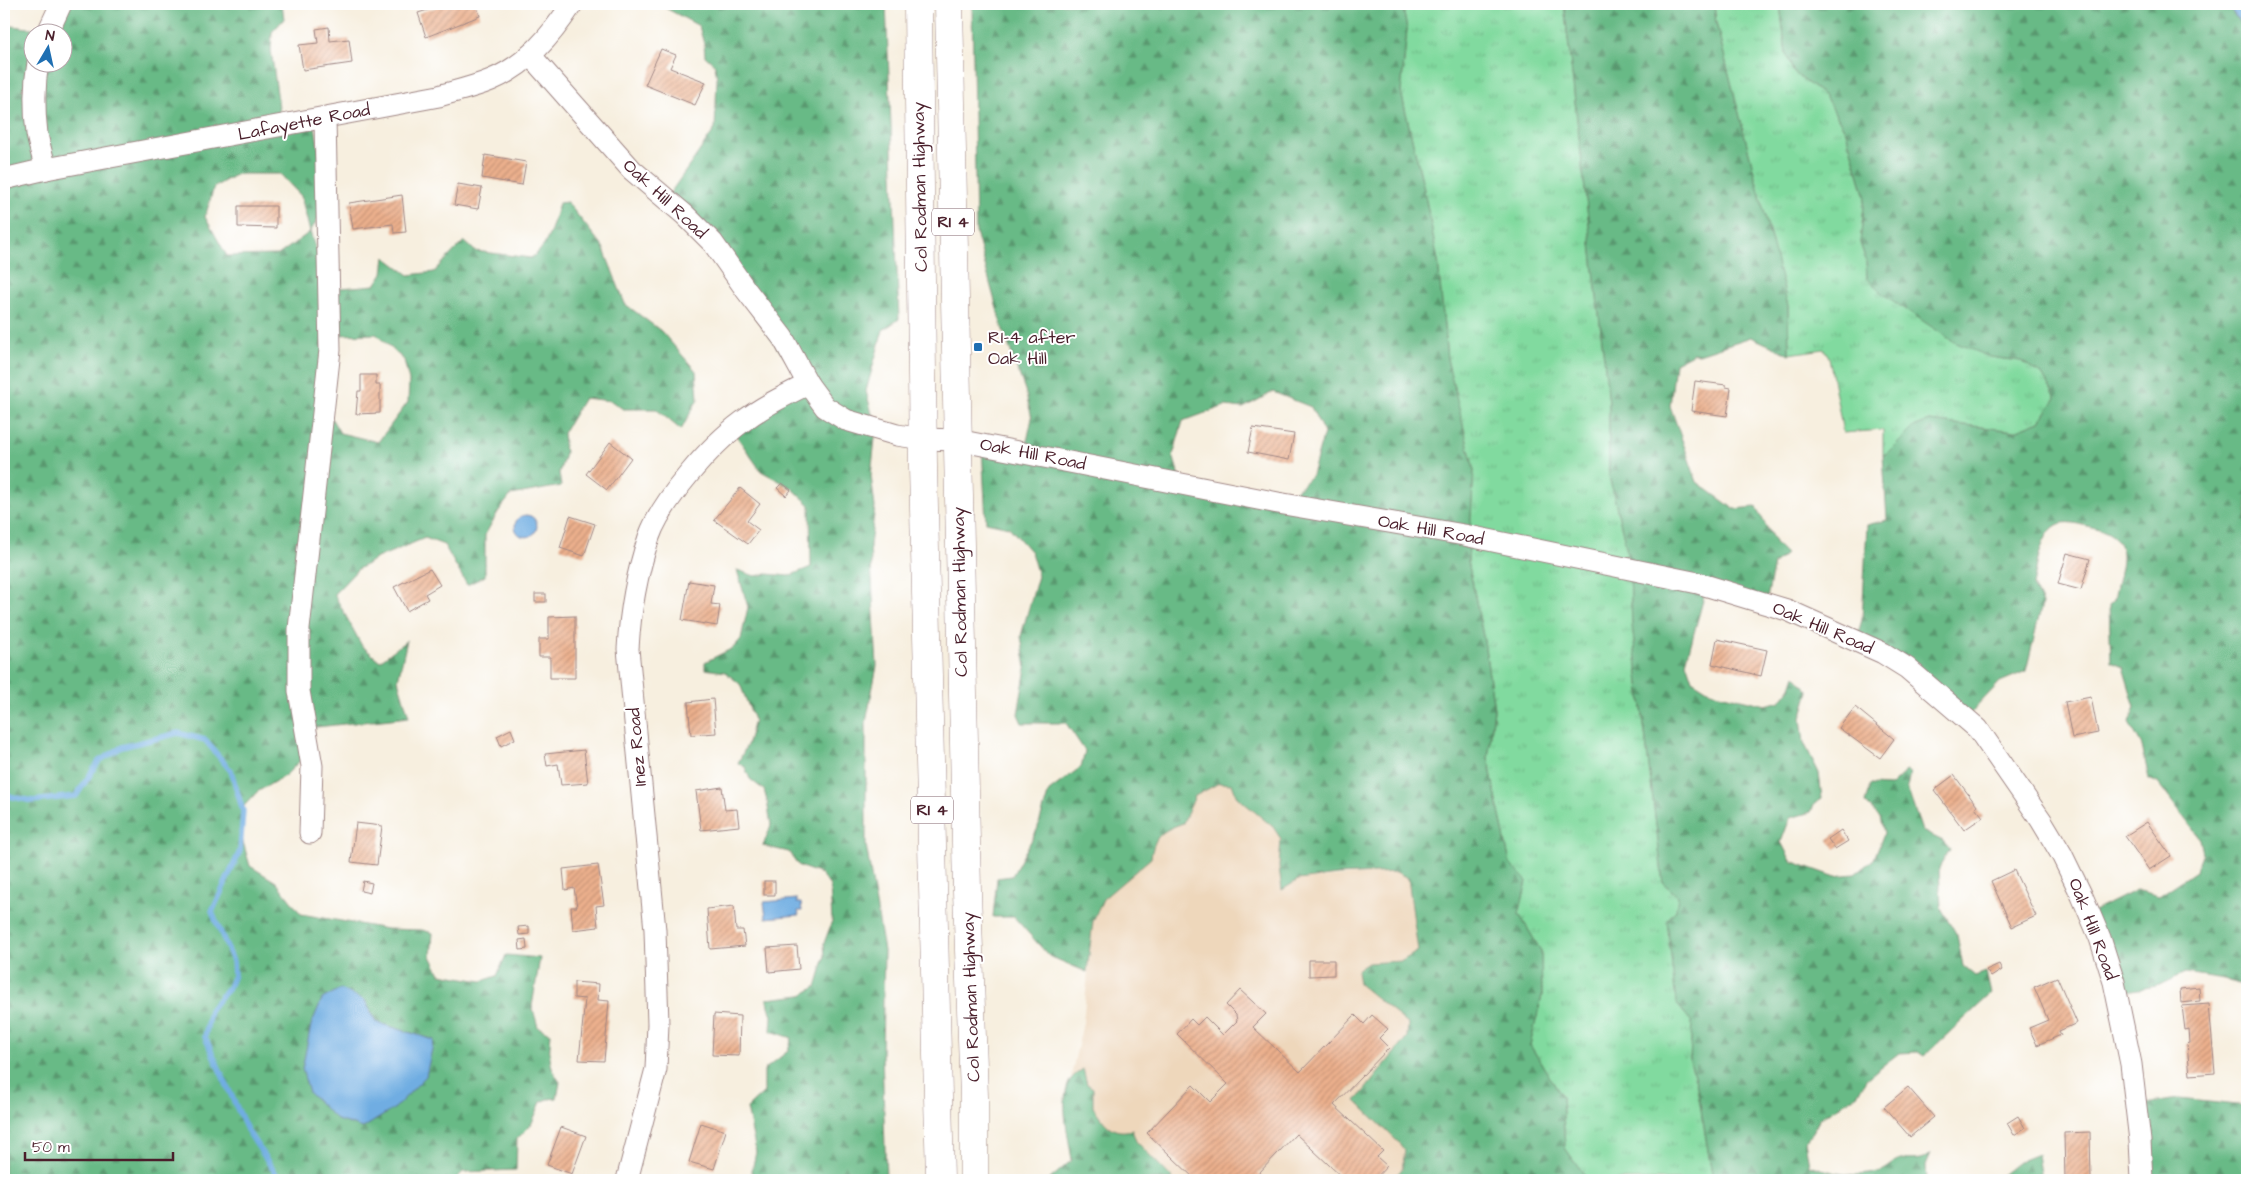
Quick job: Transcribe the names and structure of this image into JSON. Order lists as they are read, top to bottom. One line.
{"streets":{"highway":["Col Rodman Highway","RI 4"],"street":["Lafayette Road","Oak Hill Road","Inez Road"]},"crossings":[["Lafayette Road","Oak Hill Road"],["Col Rodman Highway","Oak Hill Road"],["Oak Hill Road","Inez Road"]],"places":{"transit":["RI-4 after Oak Hill"]},"scale_bar":"50 m","north":"top"}
